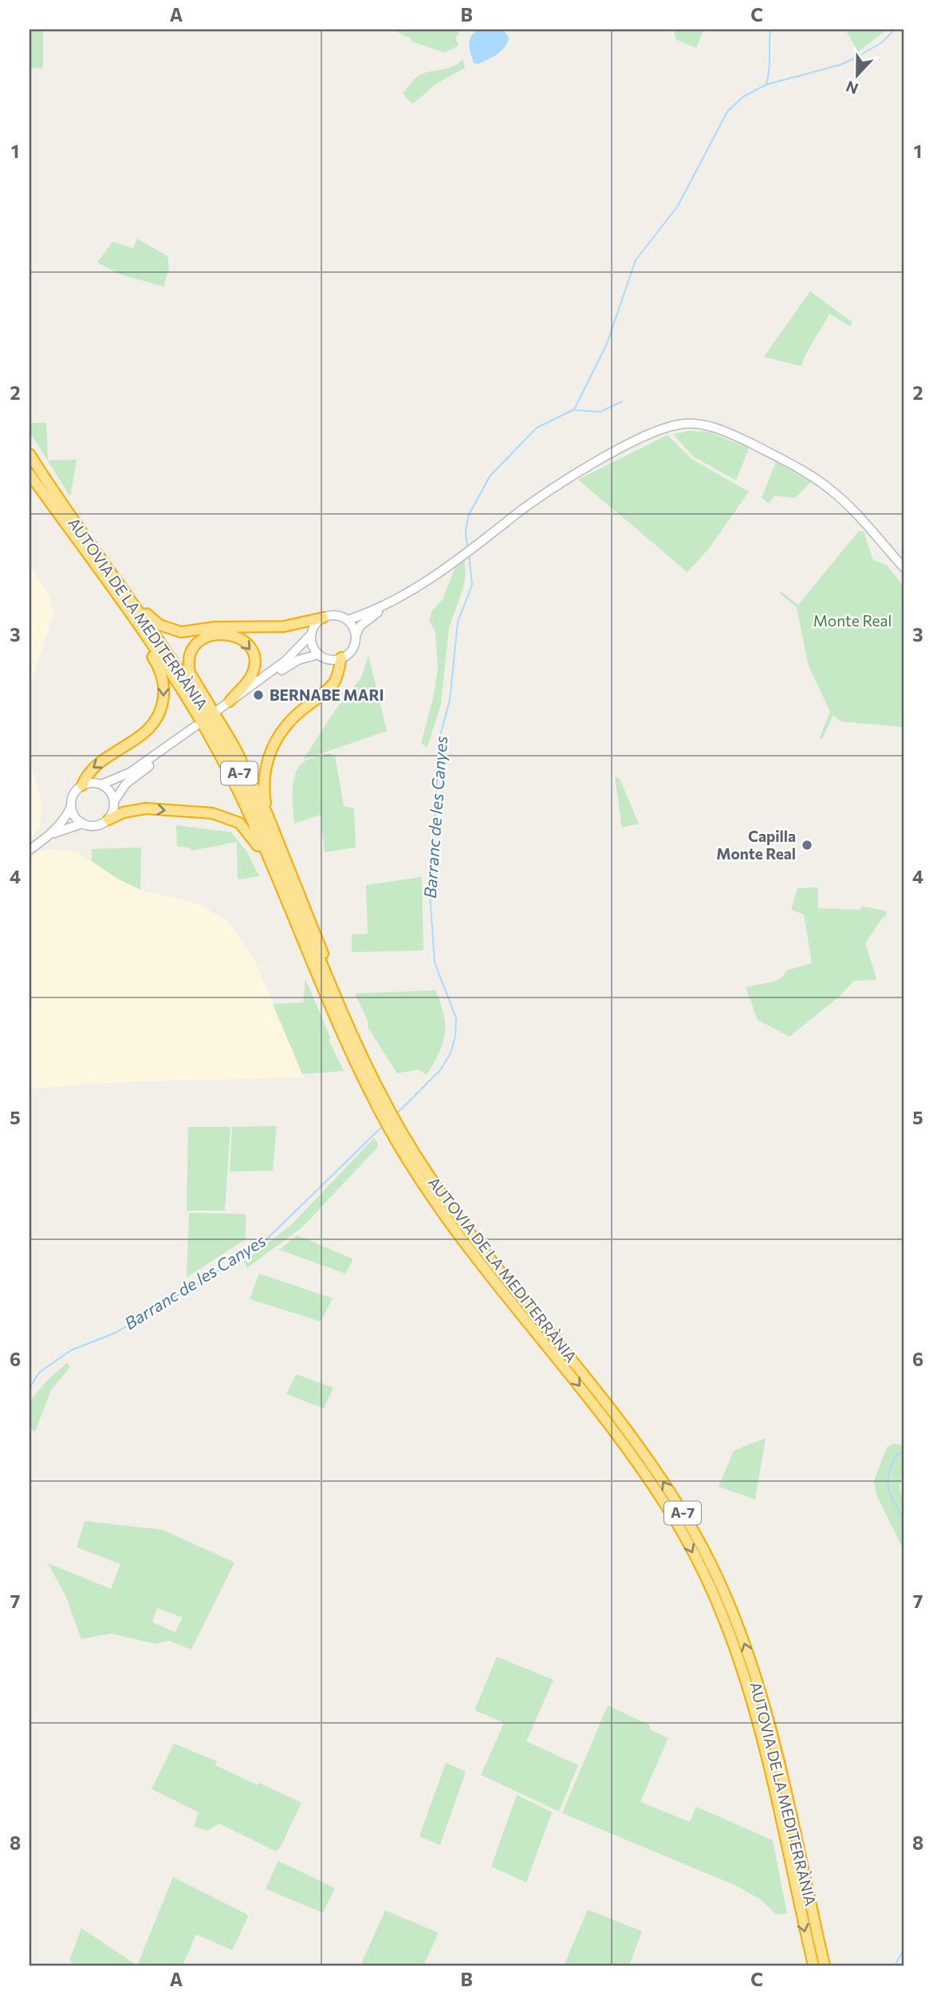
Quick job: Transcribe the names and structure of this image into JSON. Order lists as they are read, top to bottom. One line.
{"streets":{"highway":["AUTOVIA DE LA MEDITERRÀNIA","A-7"]},"water":["Barranc de les Canyes"],"parks":["Monte Real"],"places":["BERNABE MARI","Capilla Monte Real"],"north":"bottom","grid":{"columns":["A","B","C"],"rows":["1","2","3","4","5","6","7","8"]}}
